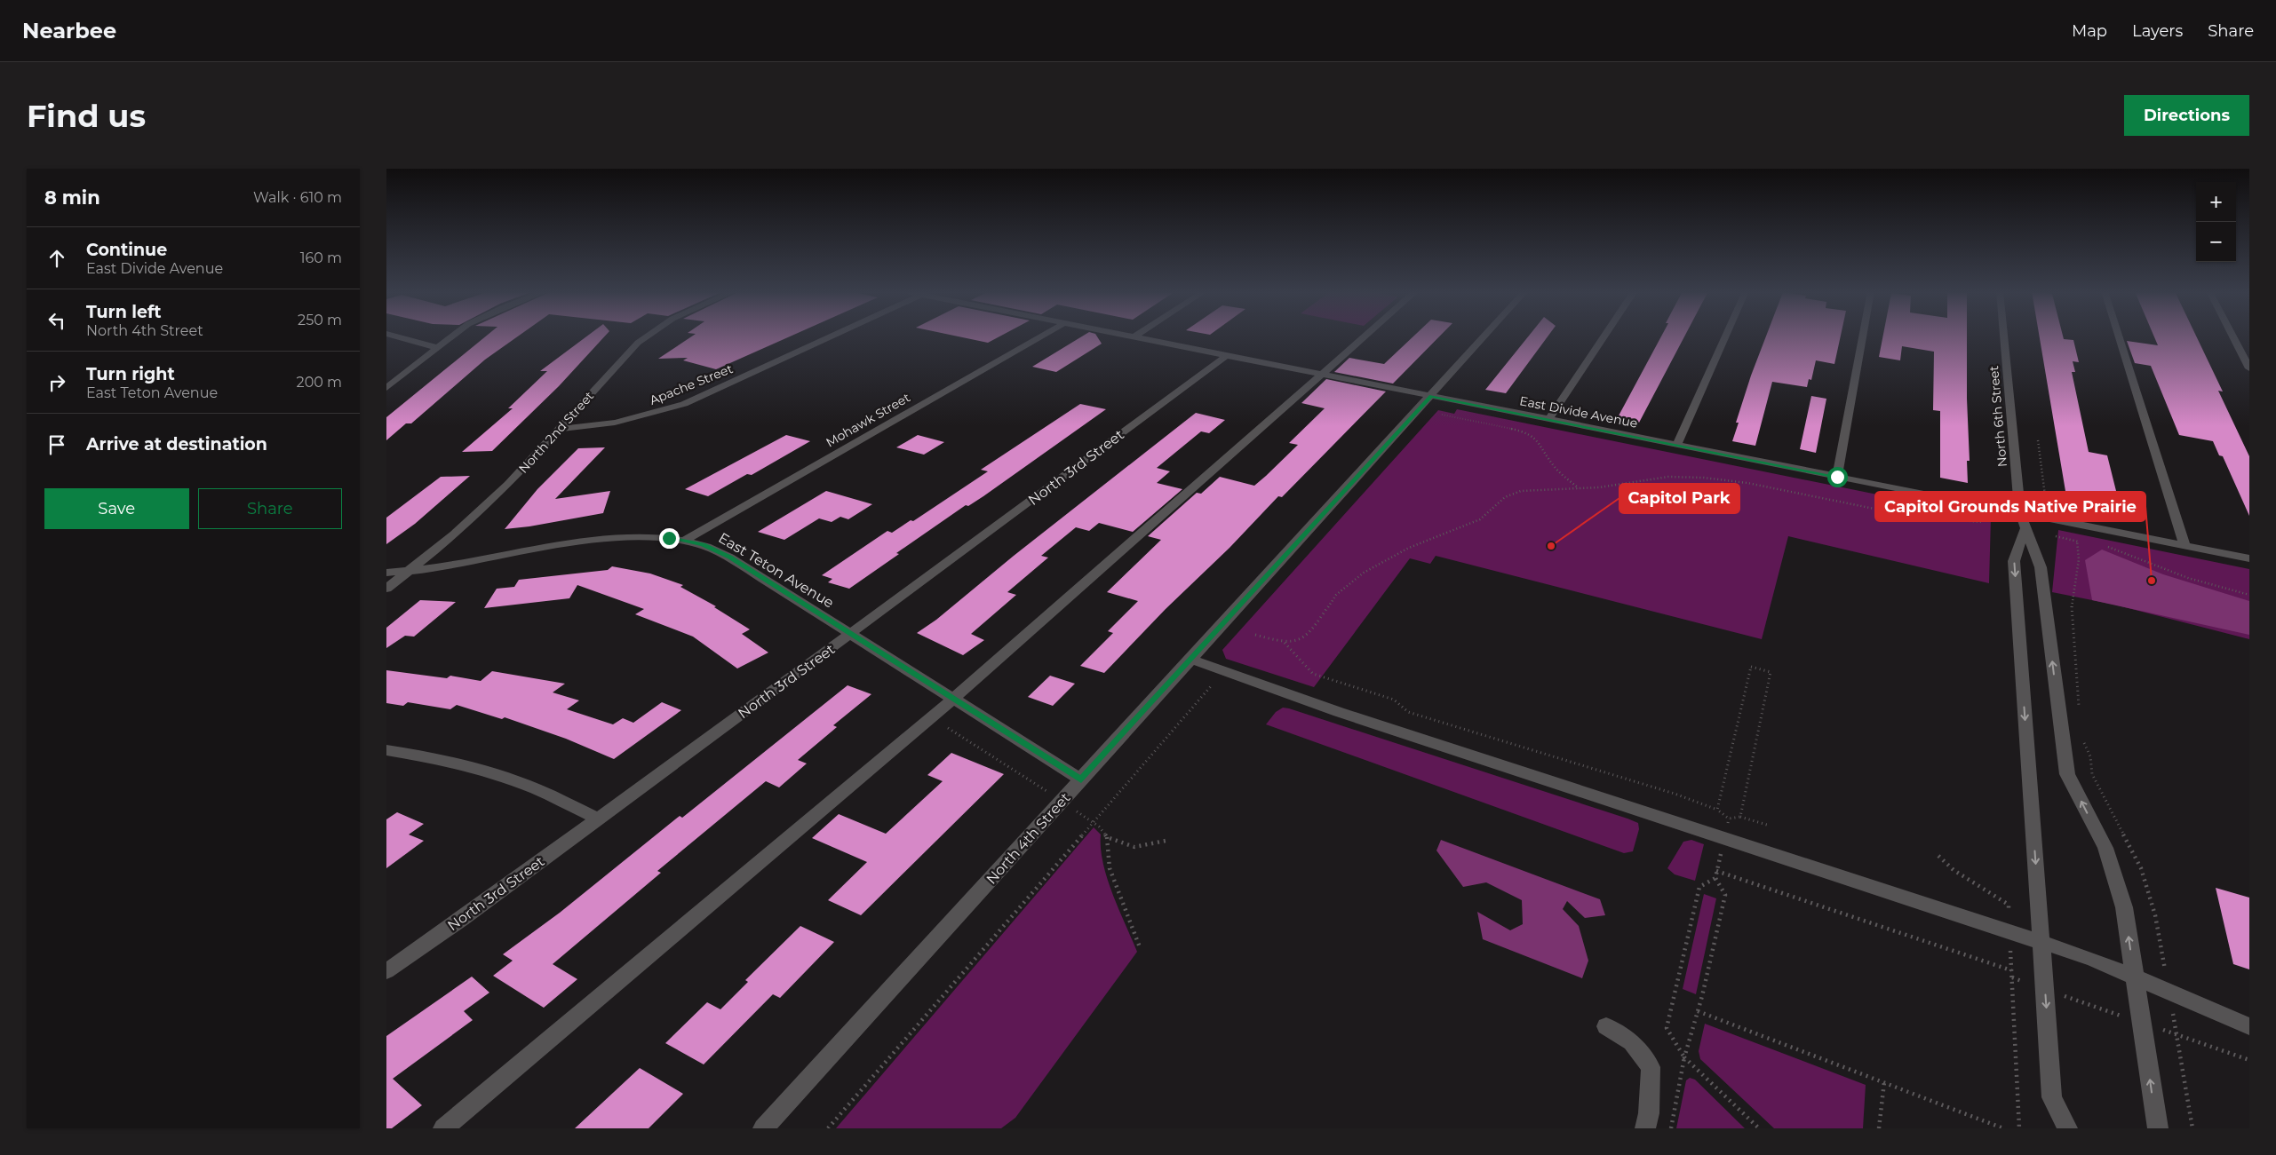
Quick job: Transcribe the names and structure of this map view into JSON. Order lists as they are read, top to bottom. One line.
{"streets":{"street":["Apache Street","East Divide Avenue","North 6th Street","Mohawk Street","North 2nd Street","North 3rd Street","East Teton Avenue","North 4th Street"]},"crossings":[["Apache Street","North 2nd Street"],["East Divide Avenue","North 6th Street"],["East Divide Avenue","North 3rd Street"],["East Divide Avenue","North 4th Street"],["Mohawk Street","East Teton Avenue"],["North 2nd Street","East Teton Avenue"],["North 3rd Street","East Teton Avenue"],["East Teton Avenue","North 4th Street"]],"places":["Capitol Park","Capitol Grounds Native Prairie"],"page":{"header":"Nearbee","nav":["Map","Layers","Share"],"buttons":["Directions",["Save","Share"]],"title":"Find us","heading":["8 min","Walk · 610 m"],"map_buttons":["+","−"],"list":[["Continue","East Divide Avenue","160 m"],["Turn left","North 4th Street","250 m"],["Turn right","East Teton Avenue","200 m"],"Arrive at destination"]}}
